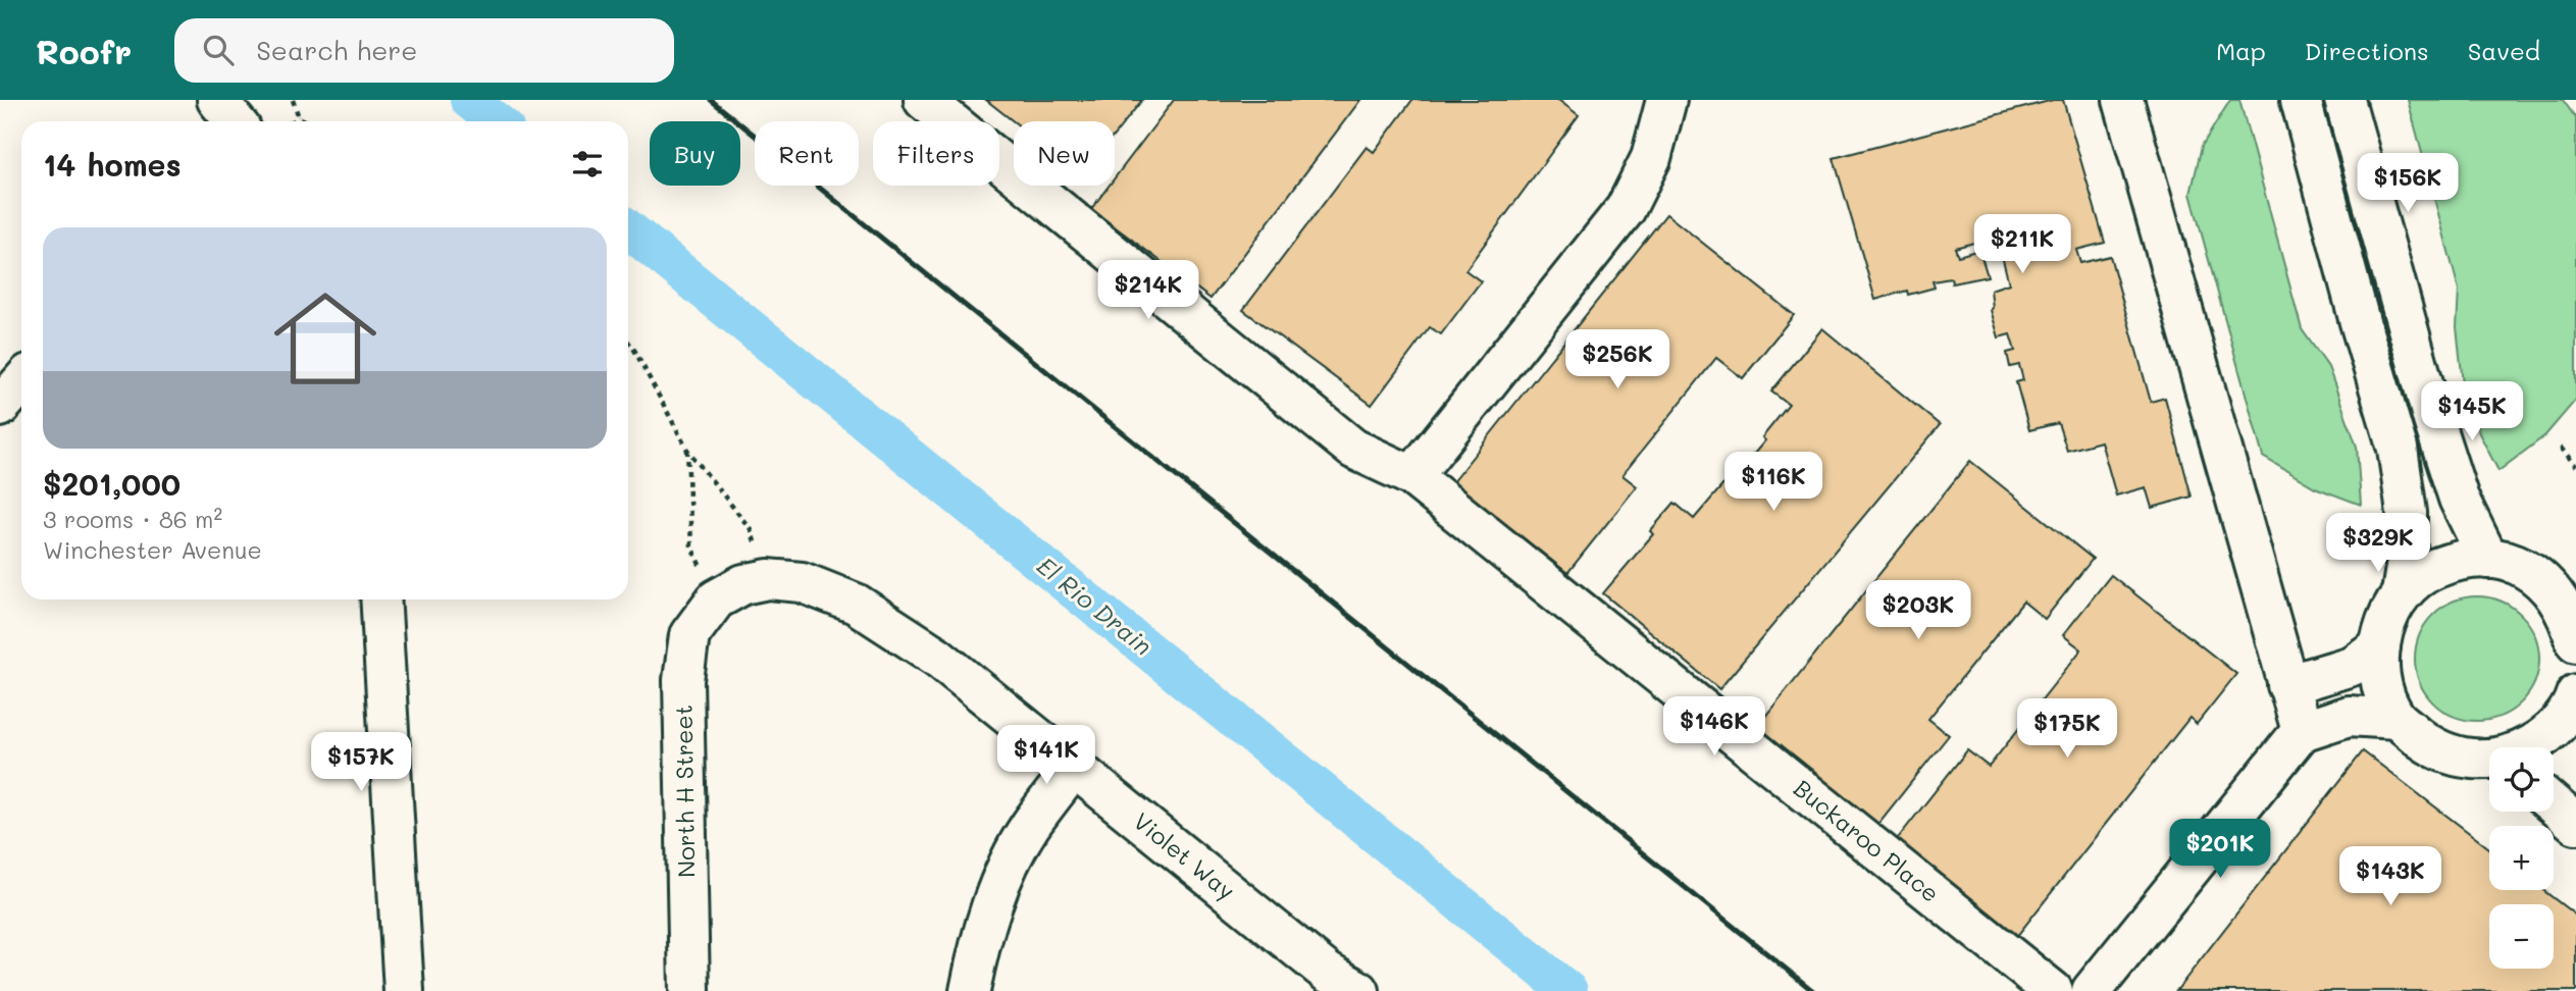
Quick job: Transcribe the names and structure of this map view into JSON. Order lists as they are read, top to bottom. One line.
{"streets":{"street":["North H Street","Buckaroo Place","Violet Way"]},"crossings":[["North H Street","Violet Way"]],"water":["El Rio Drain"],"page":{"header":"Roofr","search":"Search here","nav":["Map","Directions","Saved"],"chip":["Buy","Rent","Filters","New"],"heading":"14 homes","price":["$156K","$211K","$214K","$256K","$145K","$116K","$329K","$203K","$146K","$175K","$141K","$157K","$201K","$143K"],"list":[{"name":"$201,000","note":"3 rooms · 86 m² · Winchester Avenue"}],"map_buttons":["+","−"]}}
